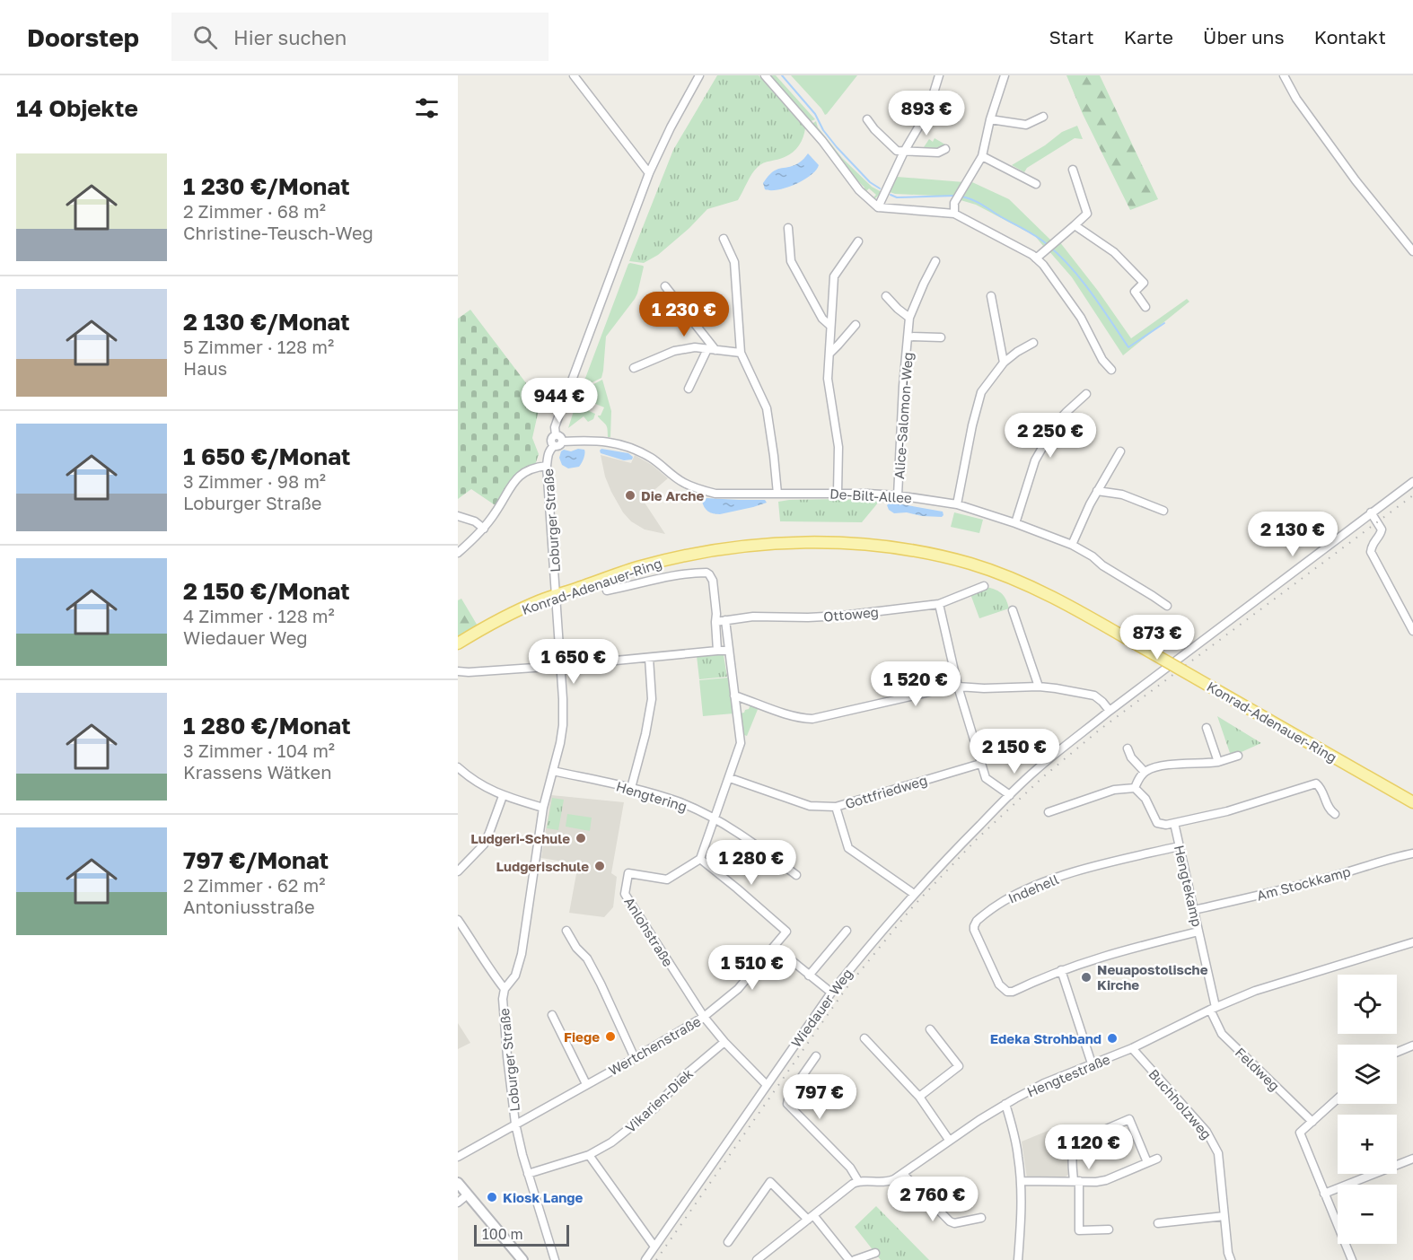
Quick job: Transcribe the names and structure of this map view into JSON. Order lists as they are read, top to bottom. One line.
{"streets":{"main road":["Konrad-Adenauer-Ring"],"street":["Alice-Salomon-Weg","De-Bilt-Allee","Loburger Straße","Ottoweg","Gottfriedweg","Hengtering","Am Stockkamp","Hengtekamp","Indehell","Anlohstraße","Wiedauer Weg","Wertchenstraße","Feldweg","Hengtestraße","Vikarien-Diek","Buchholzweg"]},"crossings":[["Alice-Salomon-Weg","De-Bilt-Allee"],["De-Bilt-Allee","Loburger Straße"],["Loburger Straße","Konrad-Adenauer-Ring"],["Loburger Straße","Hengtering"],["Loburger Straße","Wertchenstraße"],["Loburger Straße","Vikarien-Diek"],["Am Stockkamp","Hengtekamp"],["Hengtekamp","Indehell"],["Hengtekamp","Feldweg"],["Hengtekamp","Hengtestraße"],["Anlohstraße","Wiedauer Weg"],["Anlohstraße","Wertchenstraße"],["Anlohstraße","Vikarien-Diek"],["Feldweg","Hengtestraße"],["Hengtestraße","Buchholzweg"]],"places":["Die Arche","Ludgeri-Schule","Ludgerischule","Neuapostolische Kirche","Fiege","Edeka Strohband","Kiosk Lange"],"scale_bar":"100 m","page":{"header":"Doorstep","search":"Hier suchen","nav":["Start","Karte","Über uns","Kontakt"],"heading":"14 Objekte","price":["893 €","1 230 €","944 €","2 250 €","2 130 €","873 €","1 650 €","1 520 €","2 150 €","1 280 €","1 510 €","797 €","1 120 €","2 760 €"],"list":[{"name":"1 230 €/Monat","note":"2 Zimmer · 68 m² · Christine-Teusch-Weg"},{"name":"2 130 €/Monat","note":"5 Zimmer · 128 m² · Haus"},{"name":"1 650 €/Monat","note":"3 Zimmer · 98 m² · Loburger Straße"},{"name":"2 150 €/Monat","note":"4 Zimmer · 128 m² · Wiedauer Weg"},{"name":"1 280 €/Monat","note":"3 Zimmer · 104 m² · Krassens Wätken"},{"name":"797 €/Monat","note":"2 Zimmer · 62 m² · Antoniusstraße"}],"map_buttons":["+","−"],"scale":"100 m"}}
